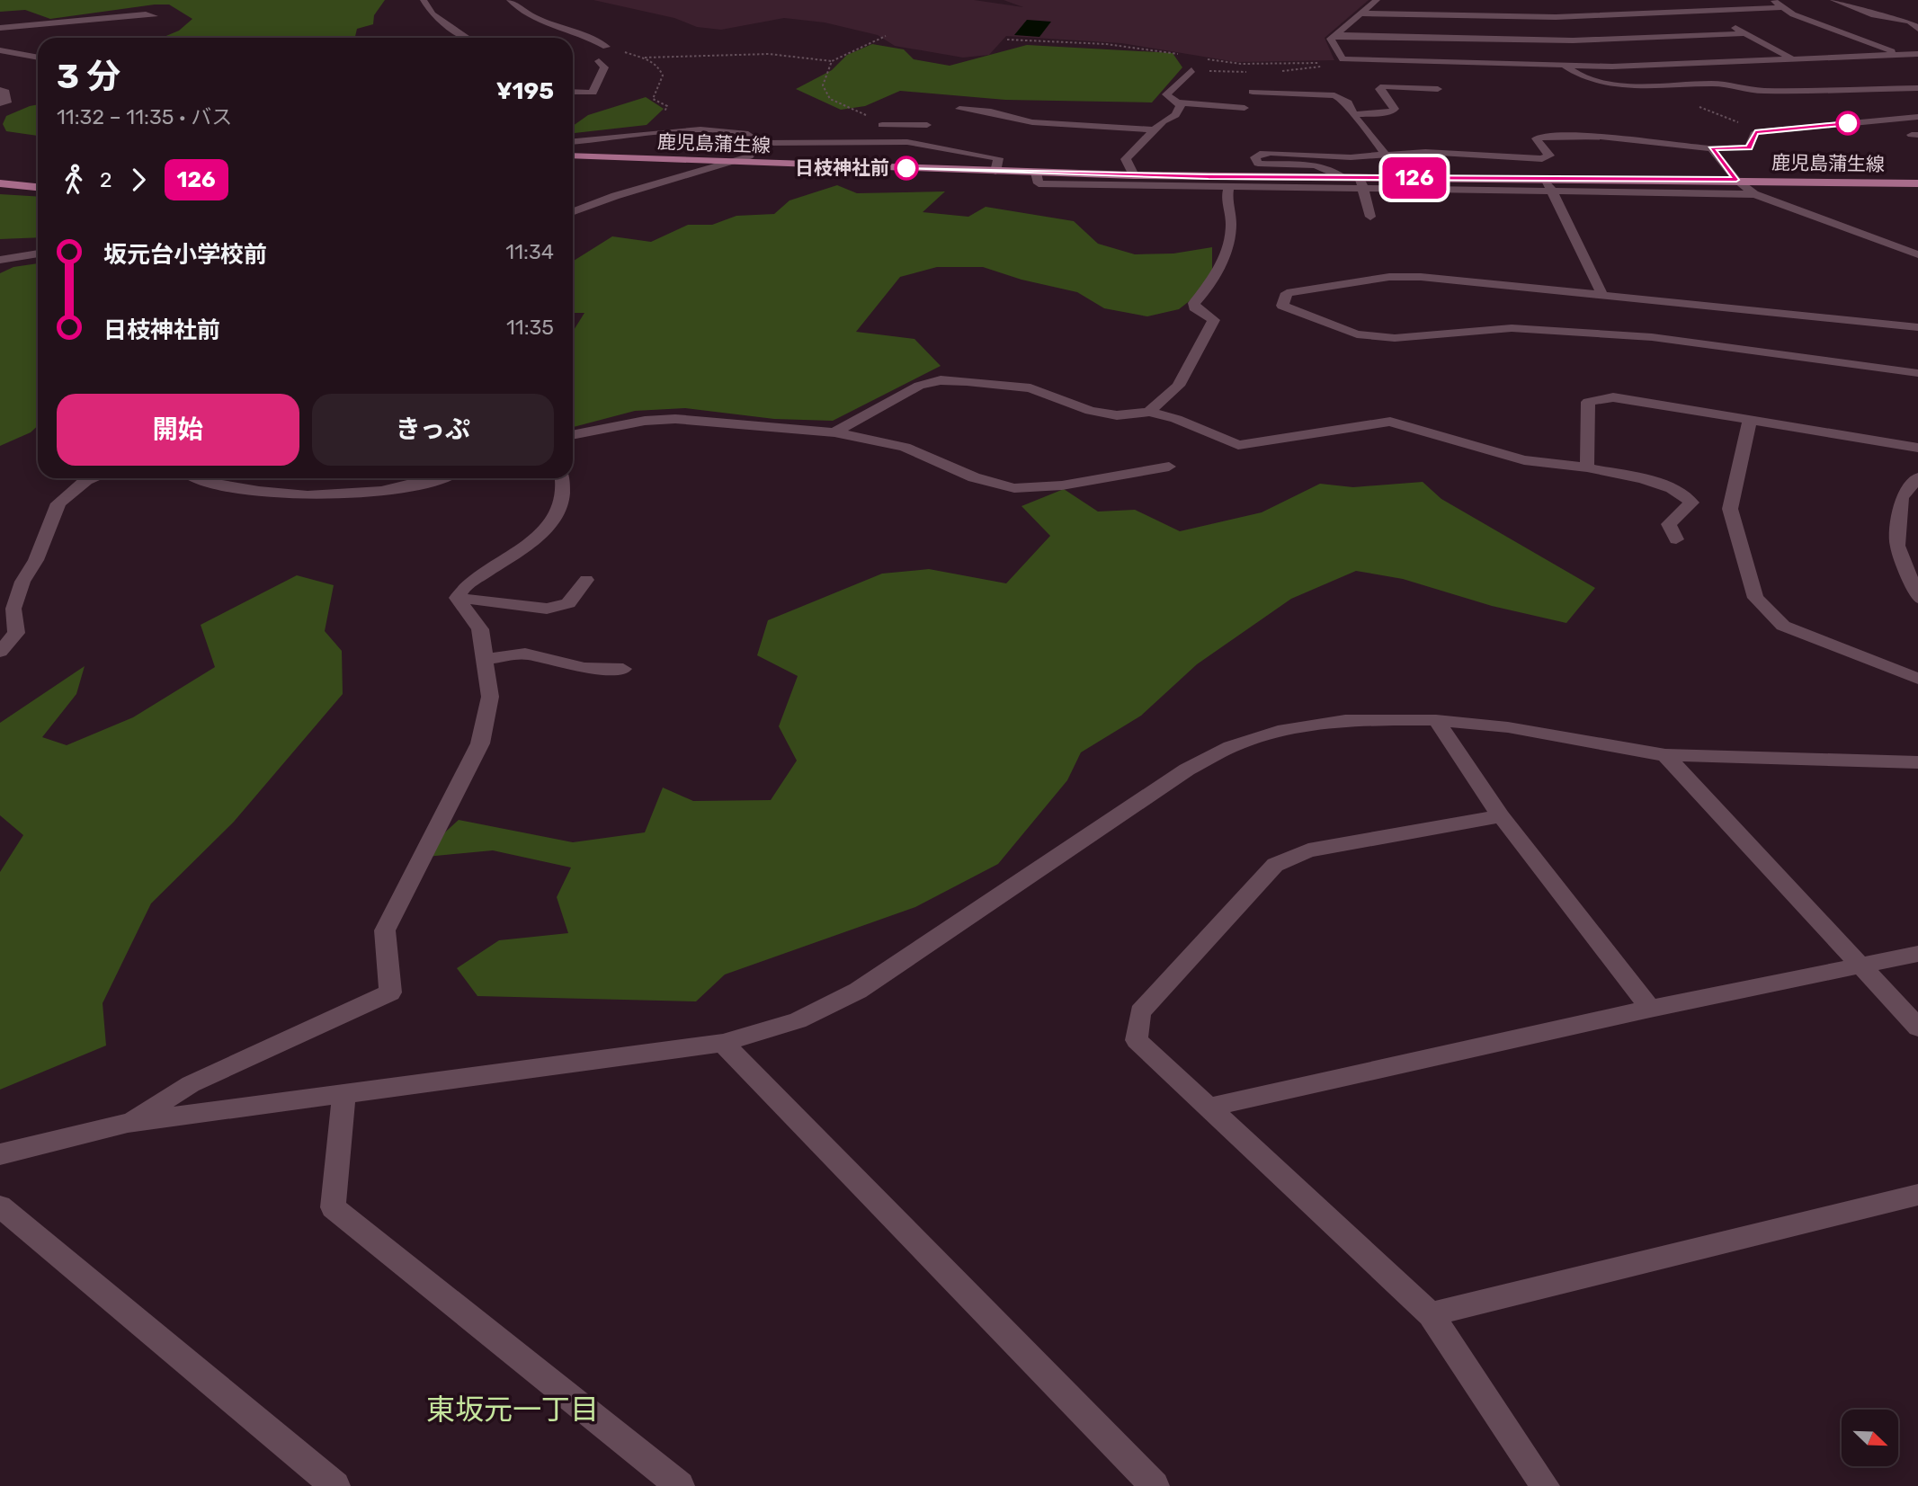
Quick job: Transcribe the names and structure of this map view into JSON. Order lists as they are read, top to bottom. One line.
{"streets":{"main road":["鹿児島蒲生線"]},"districts":["東坂元一丁目"],"places":["日枝神社前"],"lines":["bus line 126"],"north":"bottom right","page":{"on_map":"126","heading":["3 分","11:32 – 11:35 · バス","¥195"],"legs":["2","126"],"list":[{"name":"坂元台小学校前","value":"11:34"},{"name":"日枝神社前","value":"11:35"}],"buttons":["開始","きっぷ"]}}
